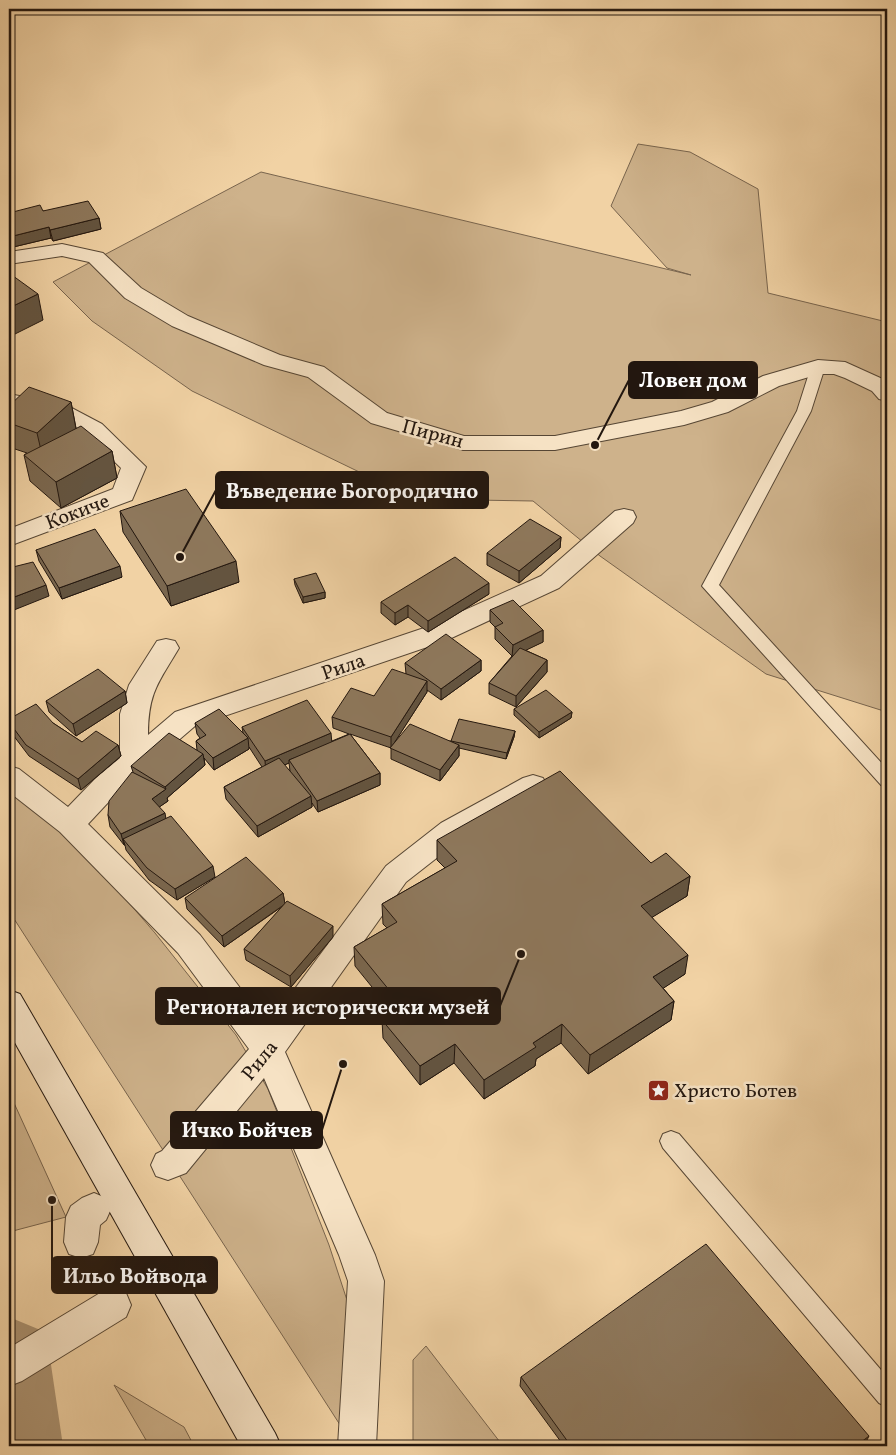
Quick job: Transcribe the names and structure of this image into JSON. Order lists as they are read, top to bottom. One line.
{"streets":{"street":["Пирин","Кокиче","Рила"]},"places":{"other":["Ловен дом","Въведение Богородично","Регионален исторически музей","Ичко Бойчев","Ильо Войвода"],"place":["Христо Ботев"]}}
